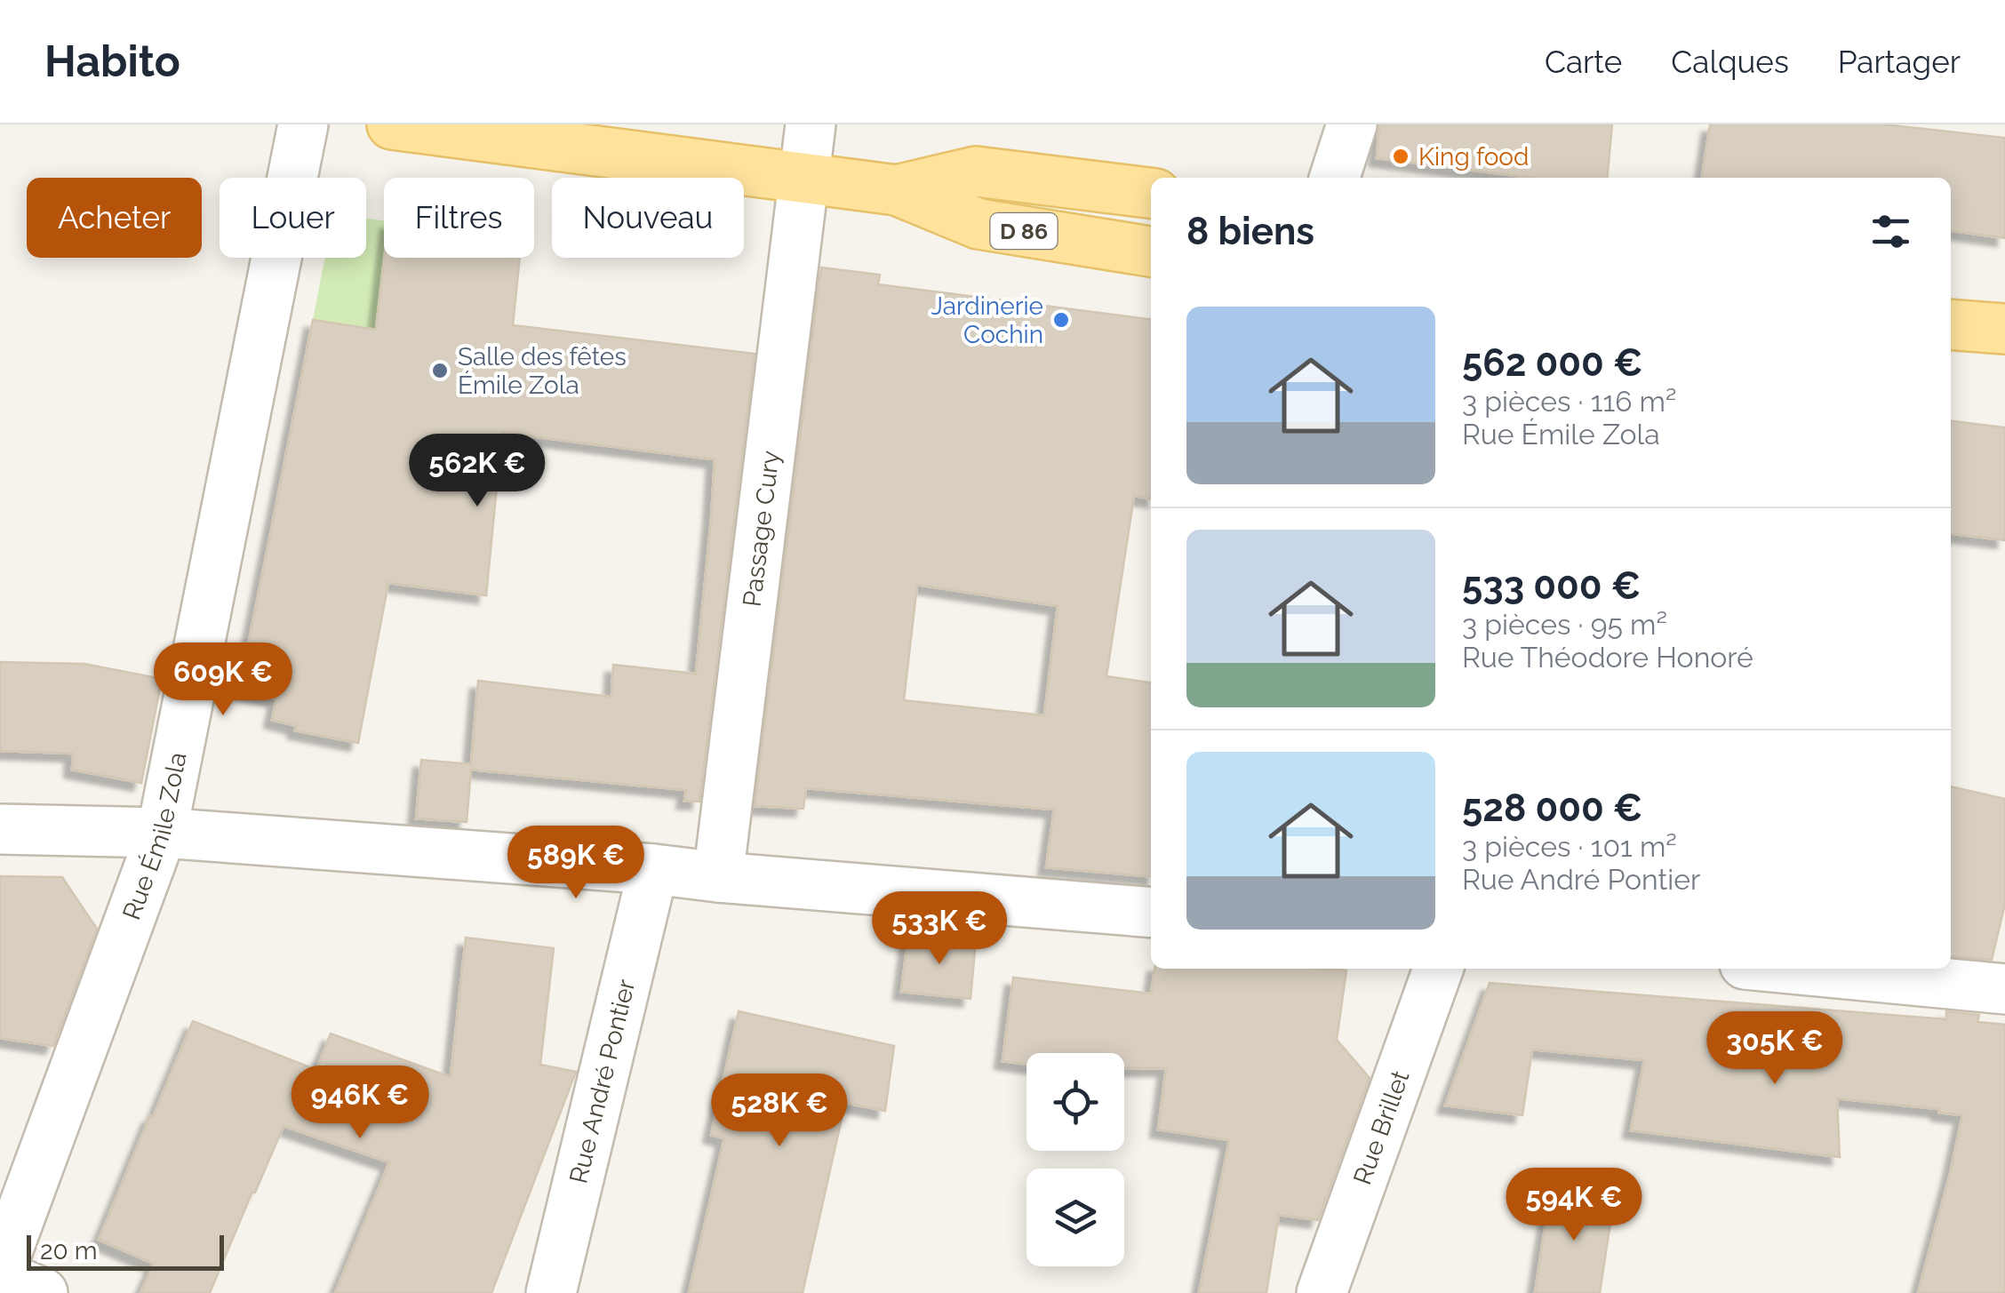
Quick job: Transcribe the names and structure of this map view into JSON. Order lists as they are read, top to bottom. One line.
{"streets":{"main road":["D 86"],"street":["Passage Cury","Rue Émile Zola","Rue André Pontier","Rue Brillet"]},"crossings":[["D 86","Passage Cury"]],"places":["King food","Jardinerie Cochin","Salle des fêtes Émile Zola"],"scale_bar":"20 m","page":{"header":"Habito","nav":["Carte","Calques","Partager"],"chip":["Acheter","Louer","Filtres","Nouveau"],"heading":"8 biens","list":[{"name":"562 000 €","note":"3 pièces · 116 m² · Rue Émile Zola"},{"name":"533 000 €","note":"3 pièces · 95 m² · Rue Théodore Honoré"},{"name":"528 000 €","note":"3 pièces · 101 m² · Rue André Pontier"}],"price":["562K €","609K €","589K €","533K €","305K €","946K €","528K €","594K €"],"scale":"20 m"}}
